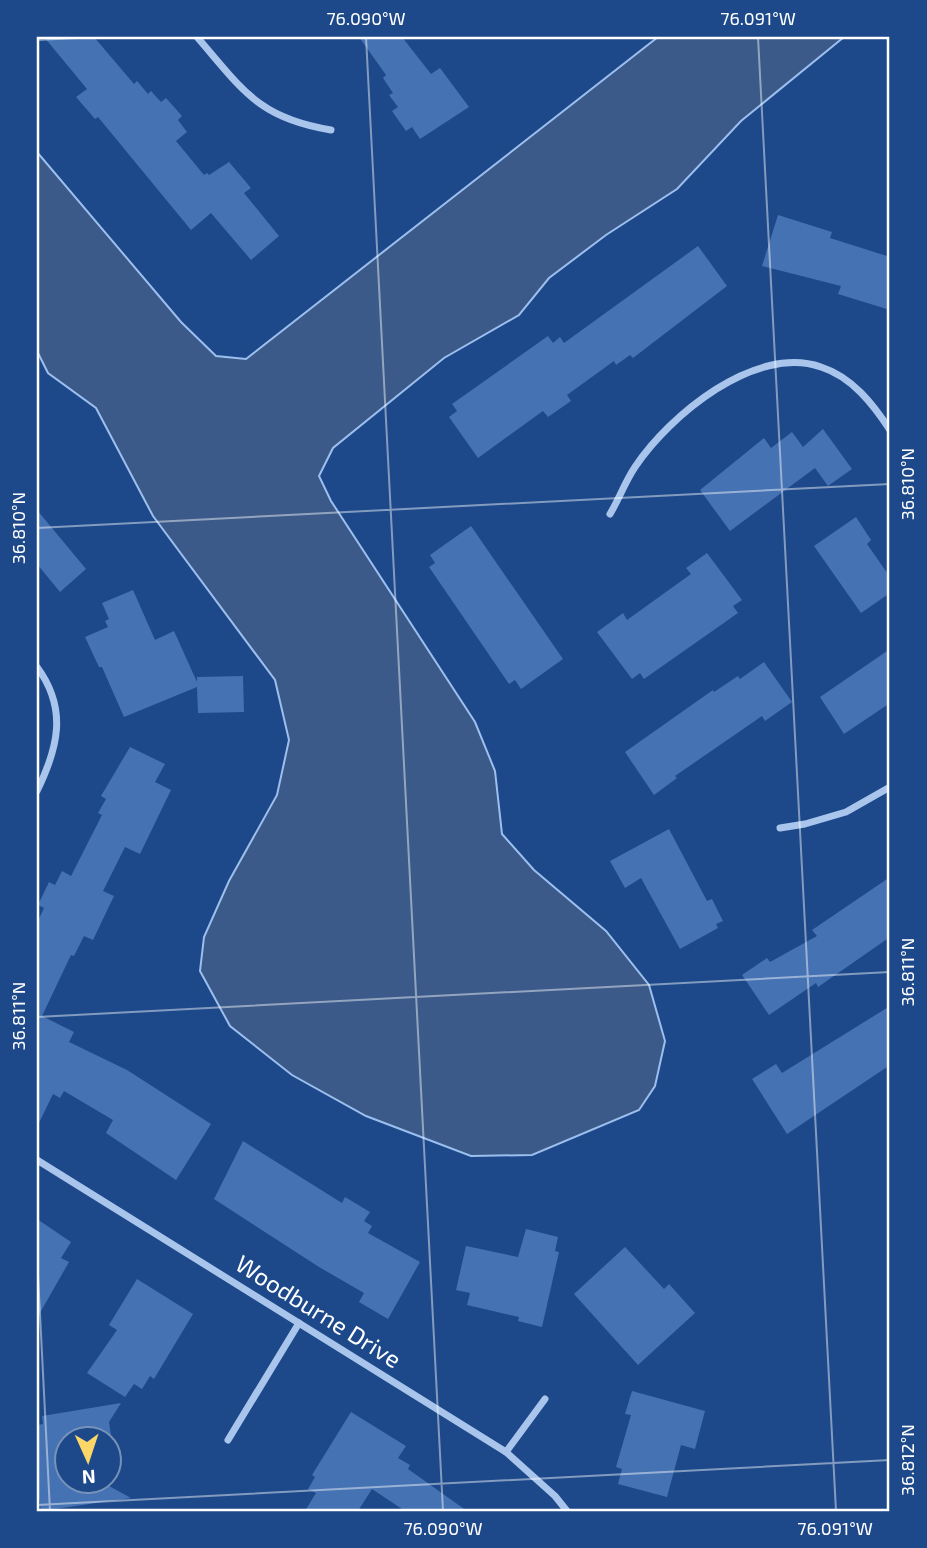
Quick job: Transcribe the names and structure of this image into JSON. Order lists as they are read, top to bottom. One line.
{"streets":{"street":["Woodburne Drive"]},"north":"bottom","coordinates":["76.090°W","76.091°W","36.810°N","36.811°N","36.812°N"]}
